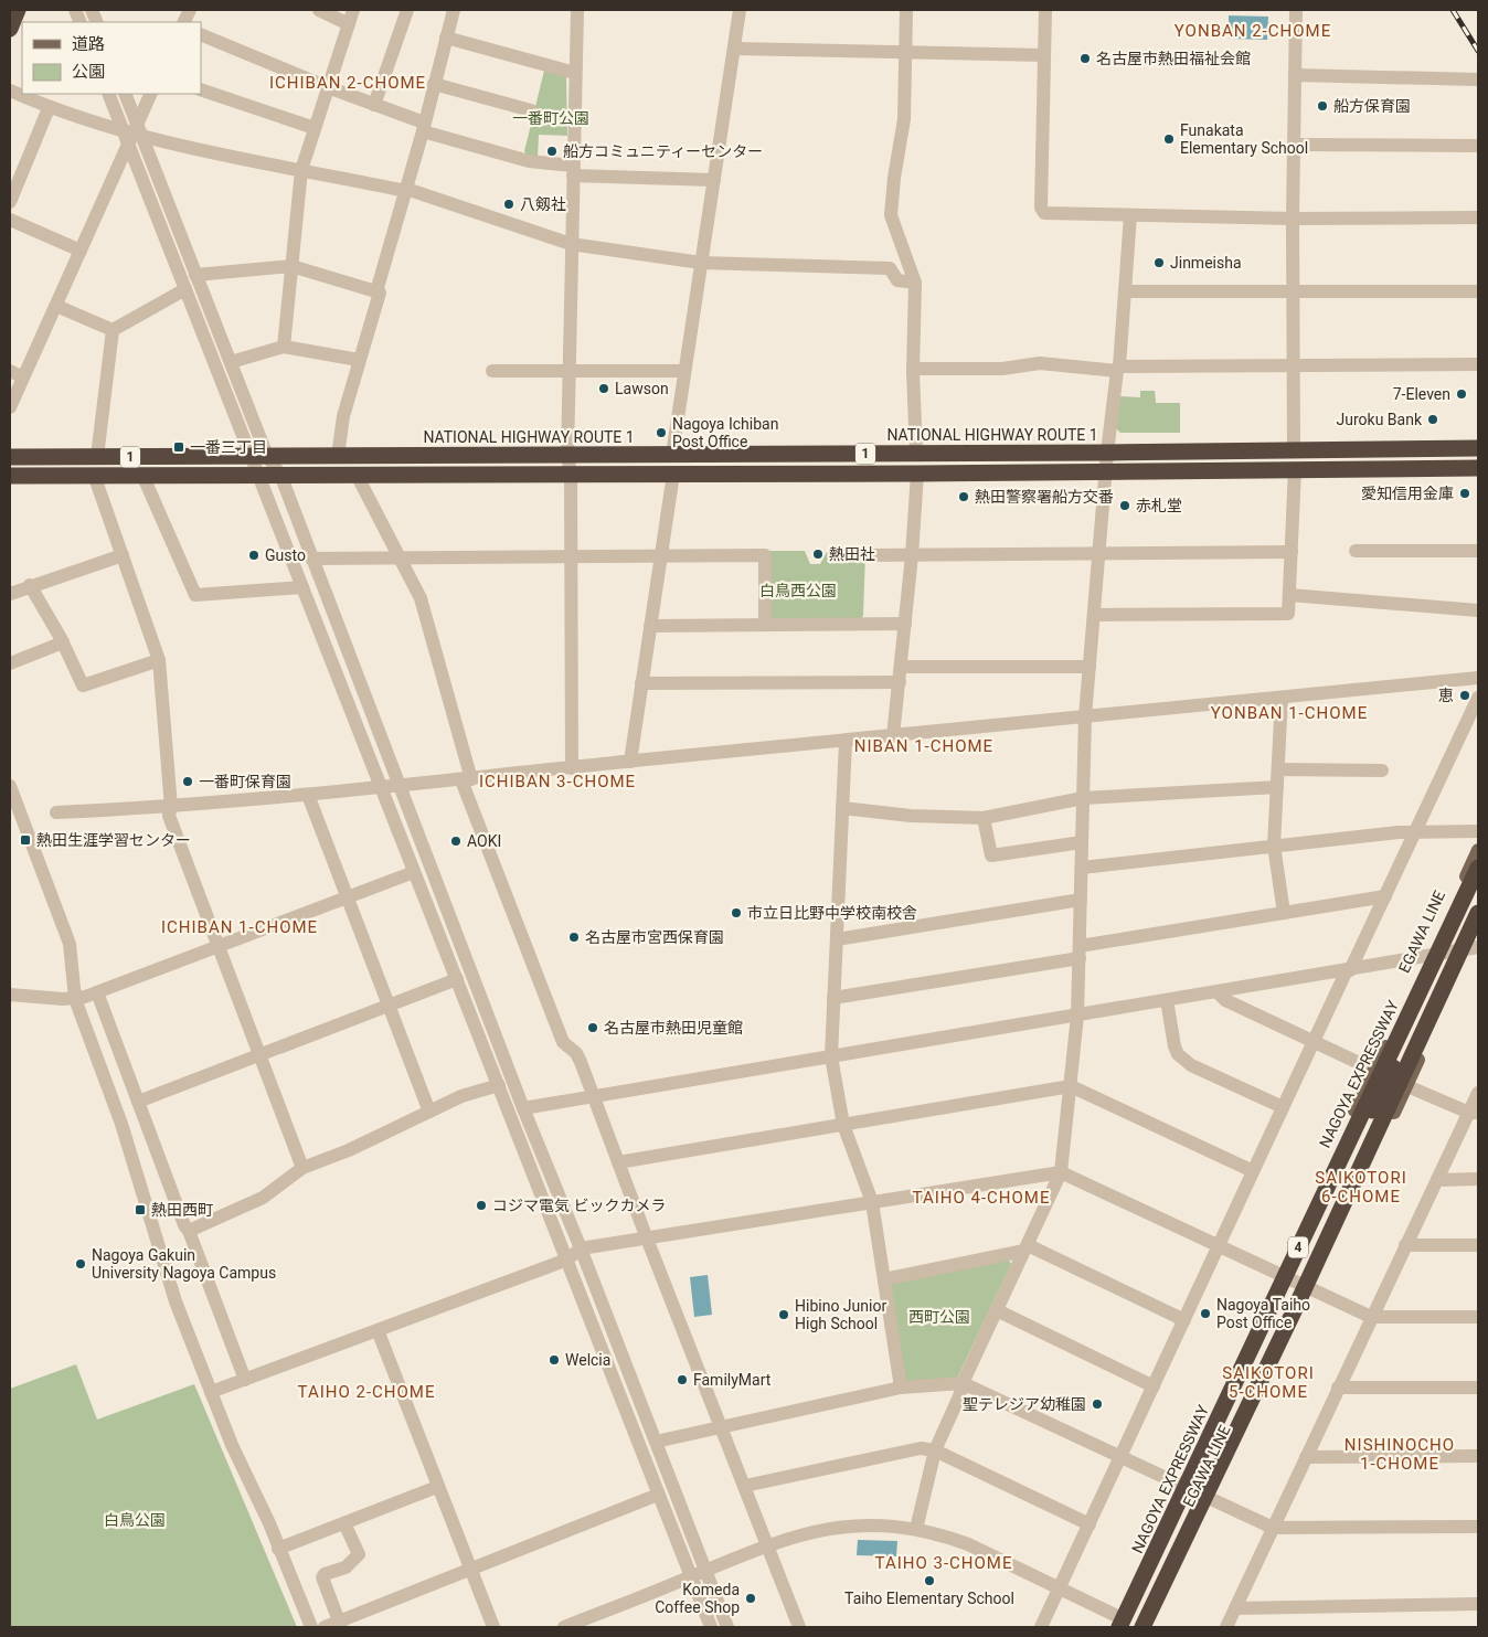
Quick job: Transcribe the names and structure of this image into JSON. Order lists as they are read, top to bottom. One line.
{"streets":{"highway":["NATIONAL HIGHWAY ROUTE 1","1","NAGOYA EXPRESSWAY","4"],"main road":["EGAWA LINE"]},"crossings":[["EGAWA LINE","NAGOYA EXPRESSWAY"]],"districts":["YONBAN 2-CHOME","ICHIBAN 2-CHOME","YONBAN 1-CHOME","NIBAN 1-CHOME","ICHIBAN 3-CHOME","ICHIBAN 1-CHOME","SAIKOTORI 6-CHOME","TAIHO 4-CHOME","SAIKOTORI 5-CHOME","TAIHO 2-CHOME","NISHINOCHO 1-CHOME","TAIHO 3-CHOME"],"parks":["一番町公園","白鳥西公園","西町公園","白鳥公園"],"places":{"other":["名古屋市熱田福祉会館","船方保育園","Funakata Elementary School","船方コミュニティーセンター","八剱社","Jinmeisha","Lawson","7-Eleven","Juroku Bank","Nagoya Ichiban Post Office","愛知信用金庫","熱田警察署船方交番","赤札堂","熱田社","Gusto","恵","一番町保育園","AOKI","市立日比野中学校南校舎","名古屋市宮西保育園","名古屋市熱田児童館","コジマ電気 ビックカメラ","Nagoya Gakuin University Nagoya Campus","Nagoya Taiho Post Office","Hibino Junior High School","Welcia","FamilyMart","聖テレジア幼稚園","Taiho Elementary School","Komeda Coffee Shop"],"transit":["一番三丁目","熱田生涯学習センター","熱田西町"]},"legend":["道路","公園"]}
